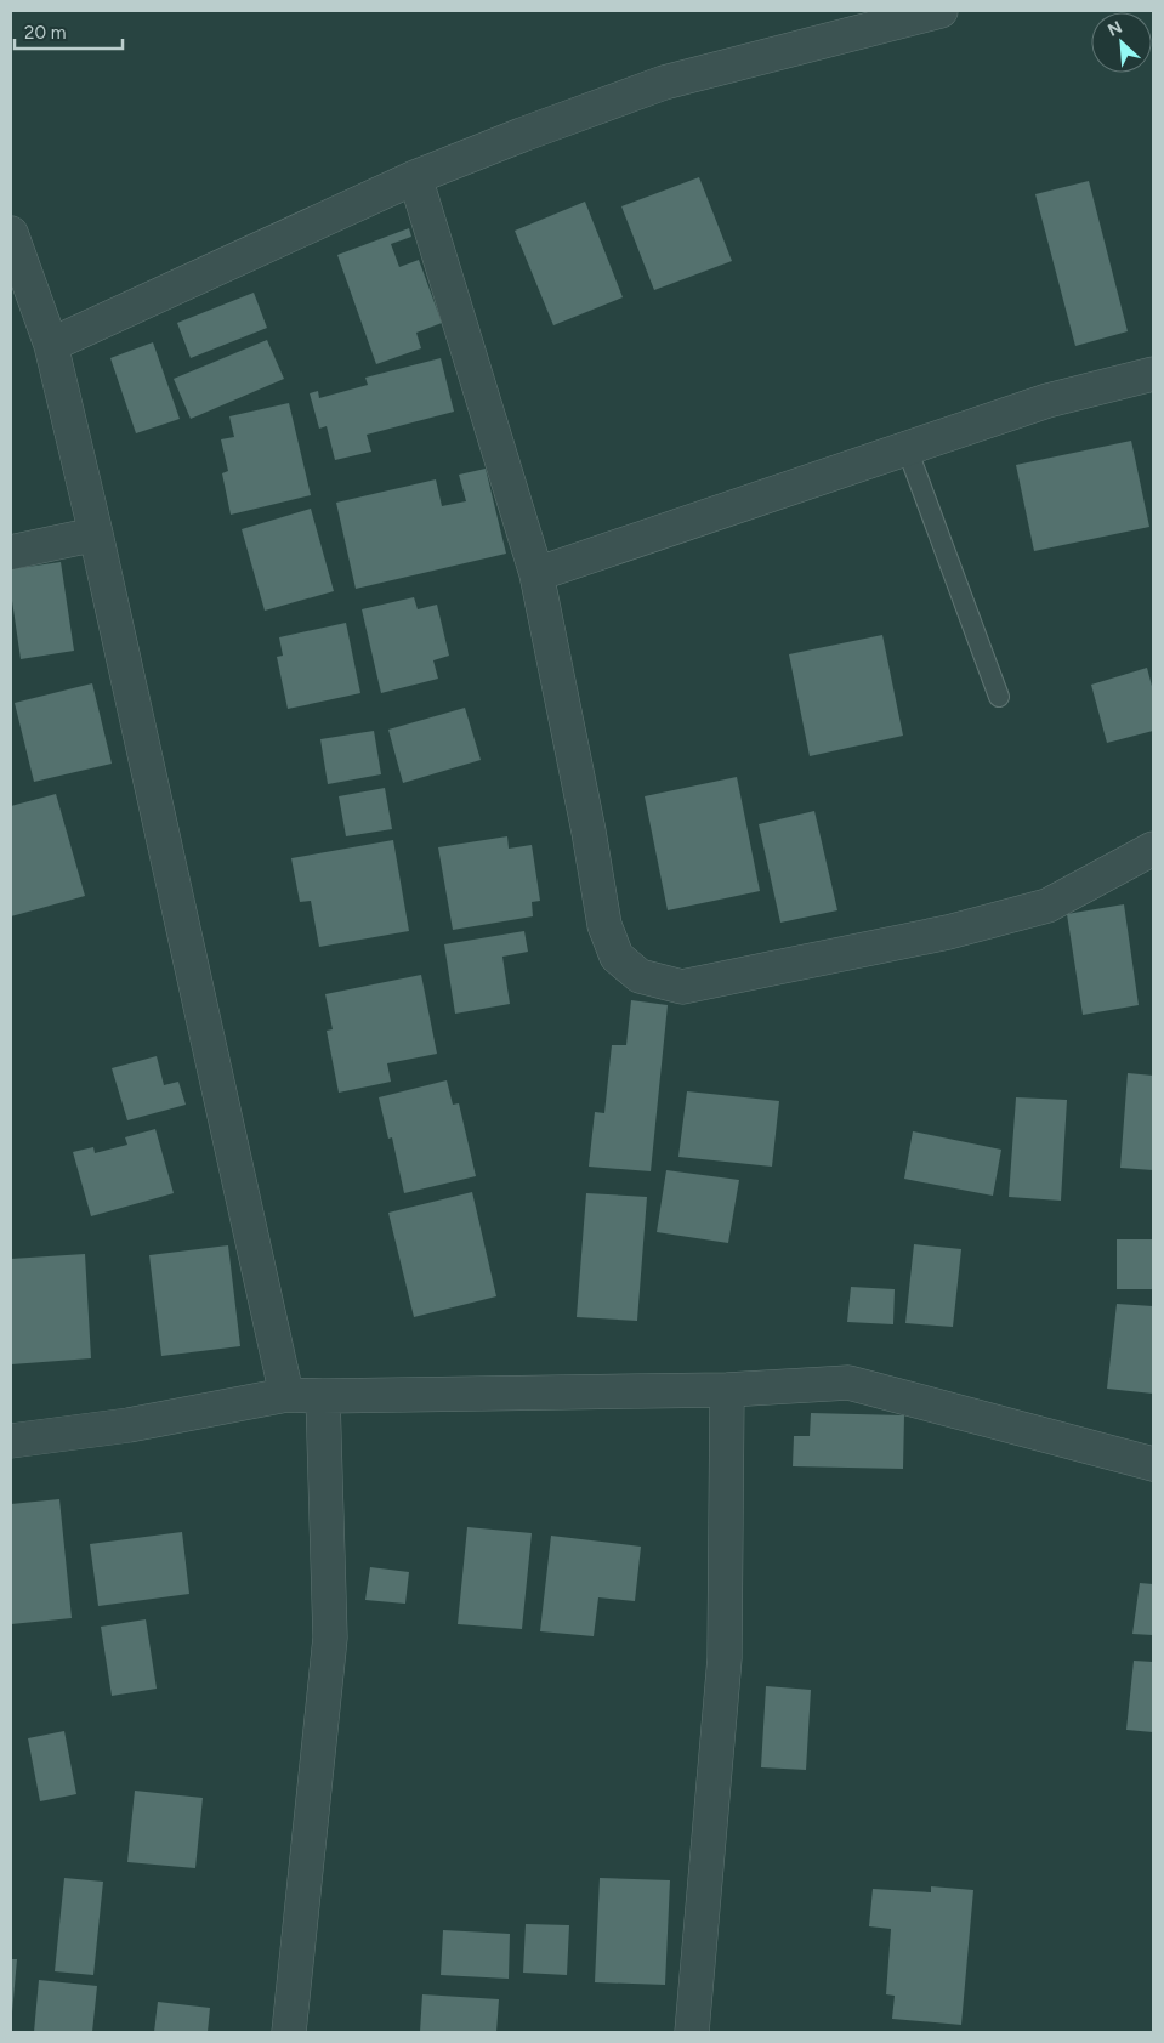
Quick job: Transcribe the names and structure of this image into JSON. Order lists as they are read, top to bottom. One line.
{"scale_bar":"20 m","north":"top left"}
